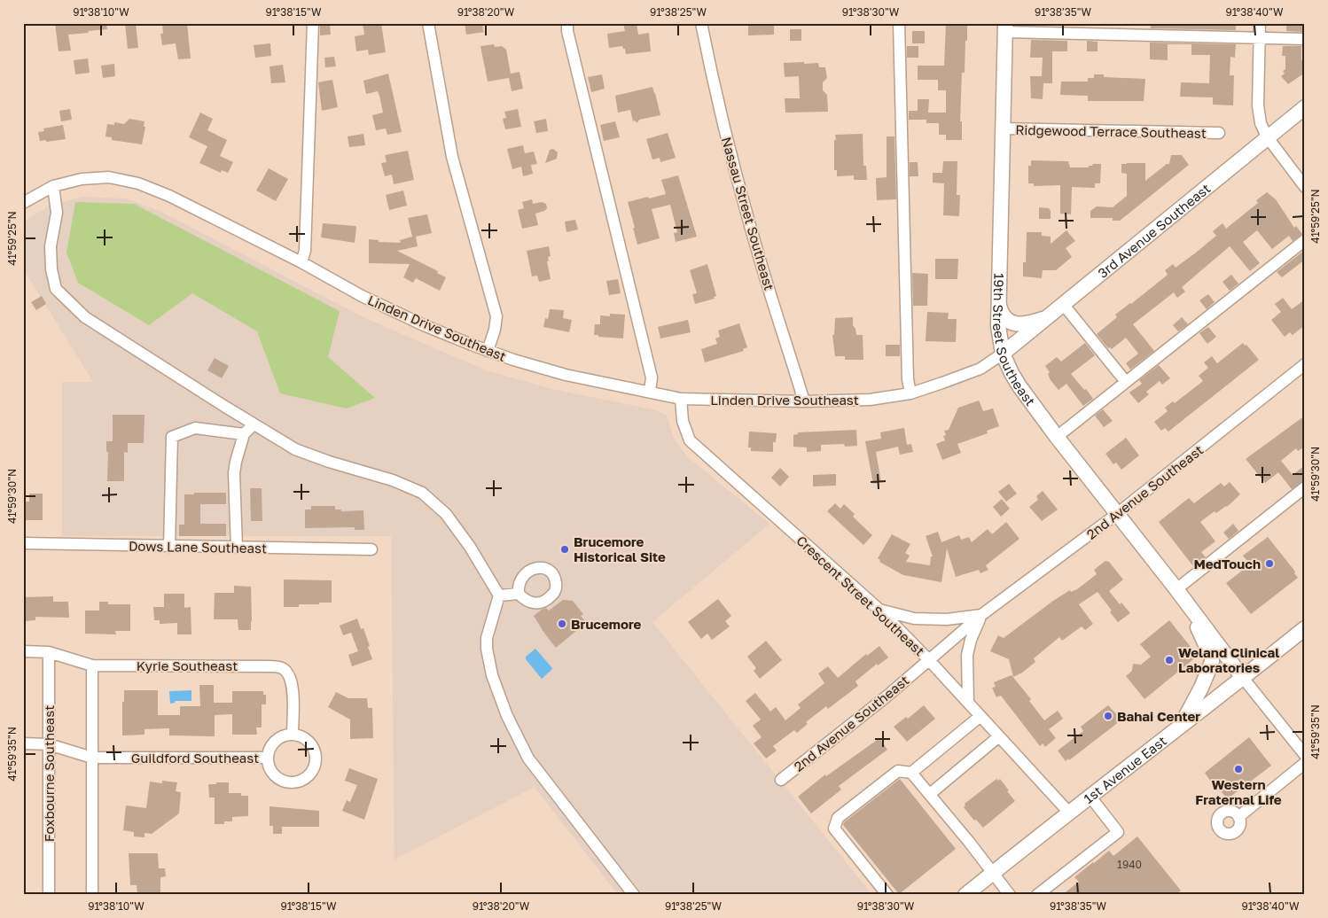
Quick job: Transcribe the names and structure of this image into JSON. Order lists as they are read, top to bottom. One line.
{"streets":{"main road":["3rd Avenue Southeast","19th Street Southeast","1st Avenue East"],"street":["Ridgewood Terrace Southeast","Nassau Street Southeast","Linden Drive Southeast","2nd Avenue Southeast","Dows Lane Southeast","Crescent Street Southeast","Kyrie Southeast","Guildford Southeast","Foxbourne Southeast"]},"crossings":[["Ridgewood Terrace Southeast","19th Street Southeast"],["Nassau Street Southeast","Linden Drive Southeast"],["3rd Avenue Southeast","Linden Drive Southeast"],["3rd Avenue Southeast","19th Street Southeast"],["Linden Drive Southeast","19th Street Southeast"],["Linden Drive Southeast","Crescent Street Southeast"],["19th Street Southeast","2nd Avenue Southeast"],["19th Street Southeast","1st Avenue East"],["2nd Avenue Southeast","Crescent Street Southeast"],["Crescent Street Southeast","1st Avenue East"],["Kyrie Southeast","Guildford Southeast"],["Kyrie Southeast","Foxbourne Southeast"],["Guildford Southeast","Foxbourne Southeast"]],"places":["Brucemore Historical Site","MedTouch","Brucemore","Weland Clinical Laboratories","Bahai Center","Western Fraternal Life"],"house_numbers":["1940"],"coordinates":["91°38'10\"W","91°38'15\"W","91°38'20\"W","91°38'25\"W","91°38'30\"W","91°38'35\"W","91°38'40\"W","41°59'25\"N","41°59'30\"N","41°59'35\"N"]}
